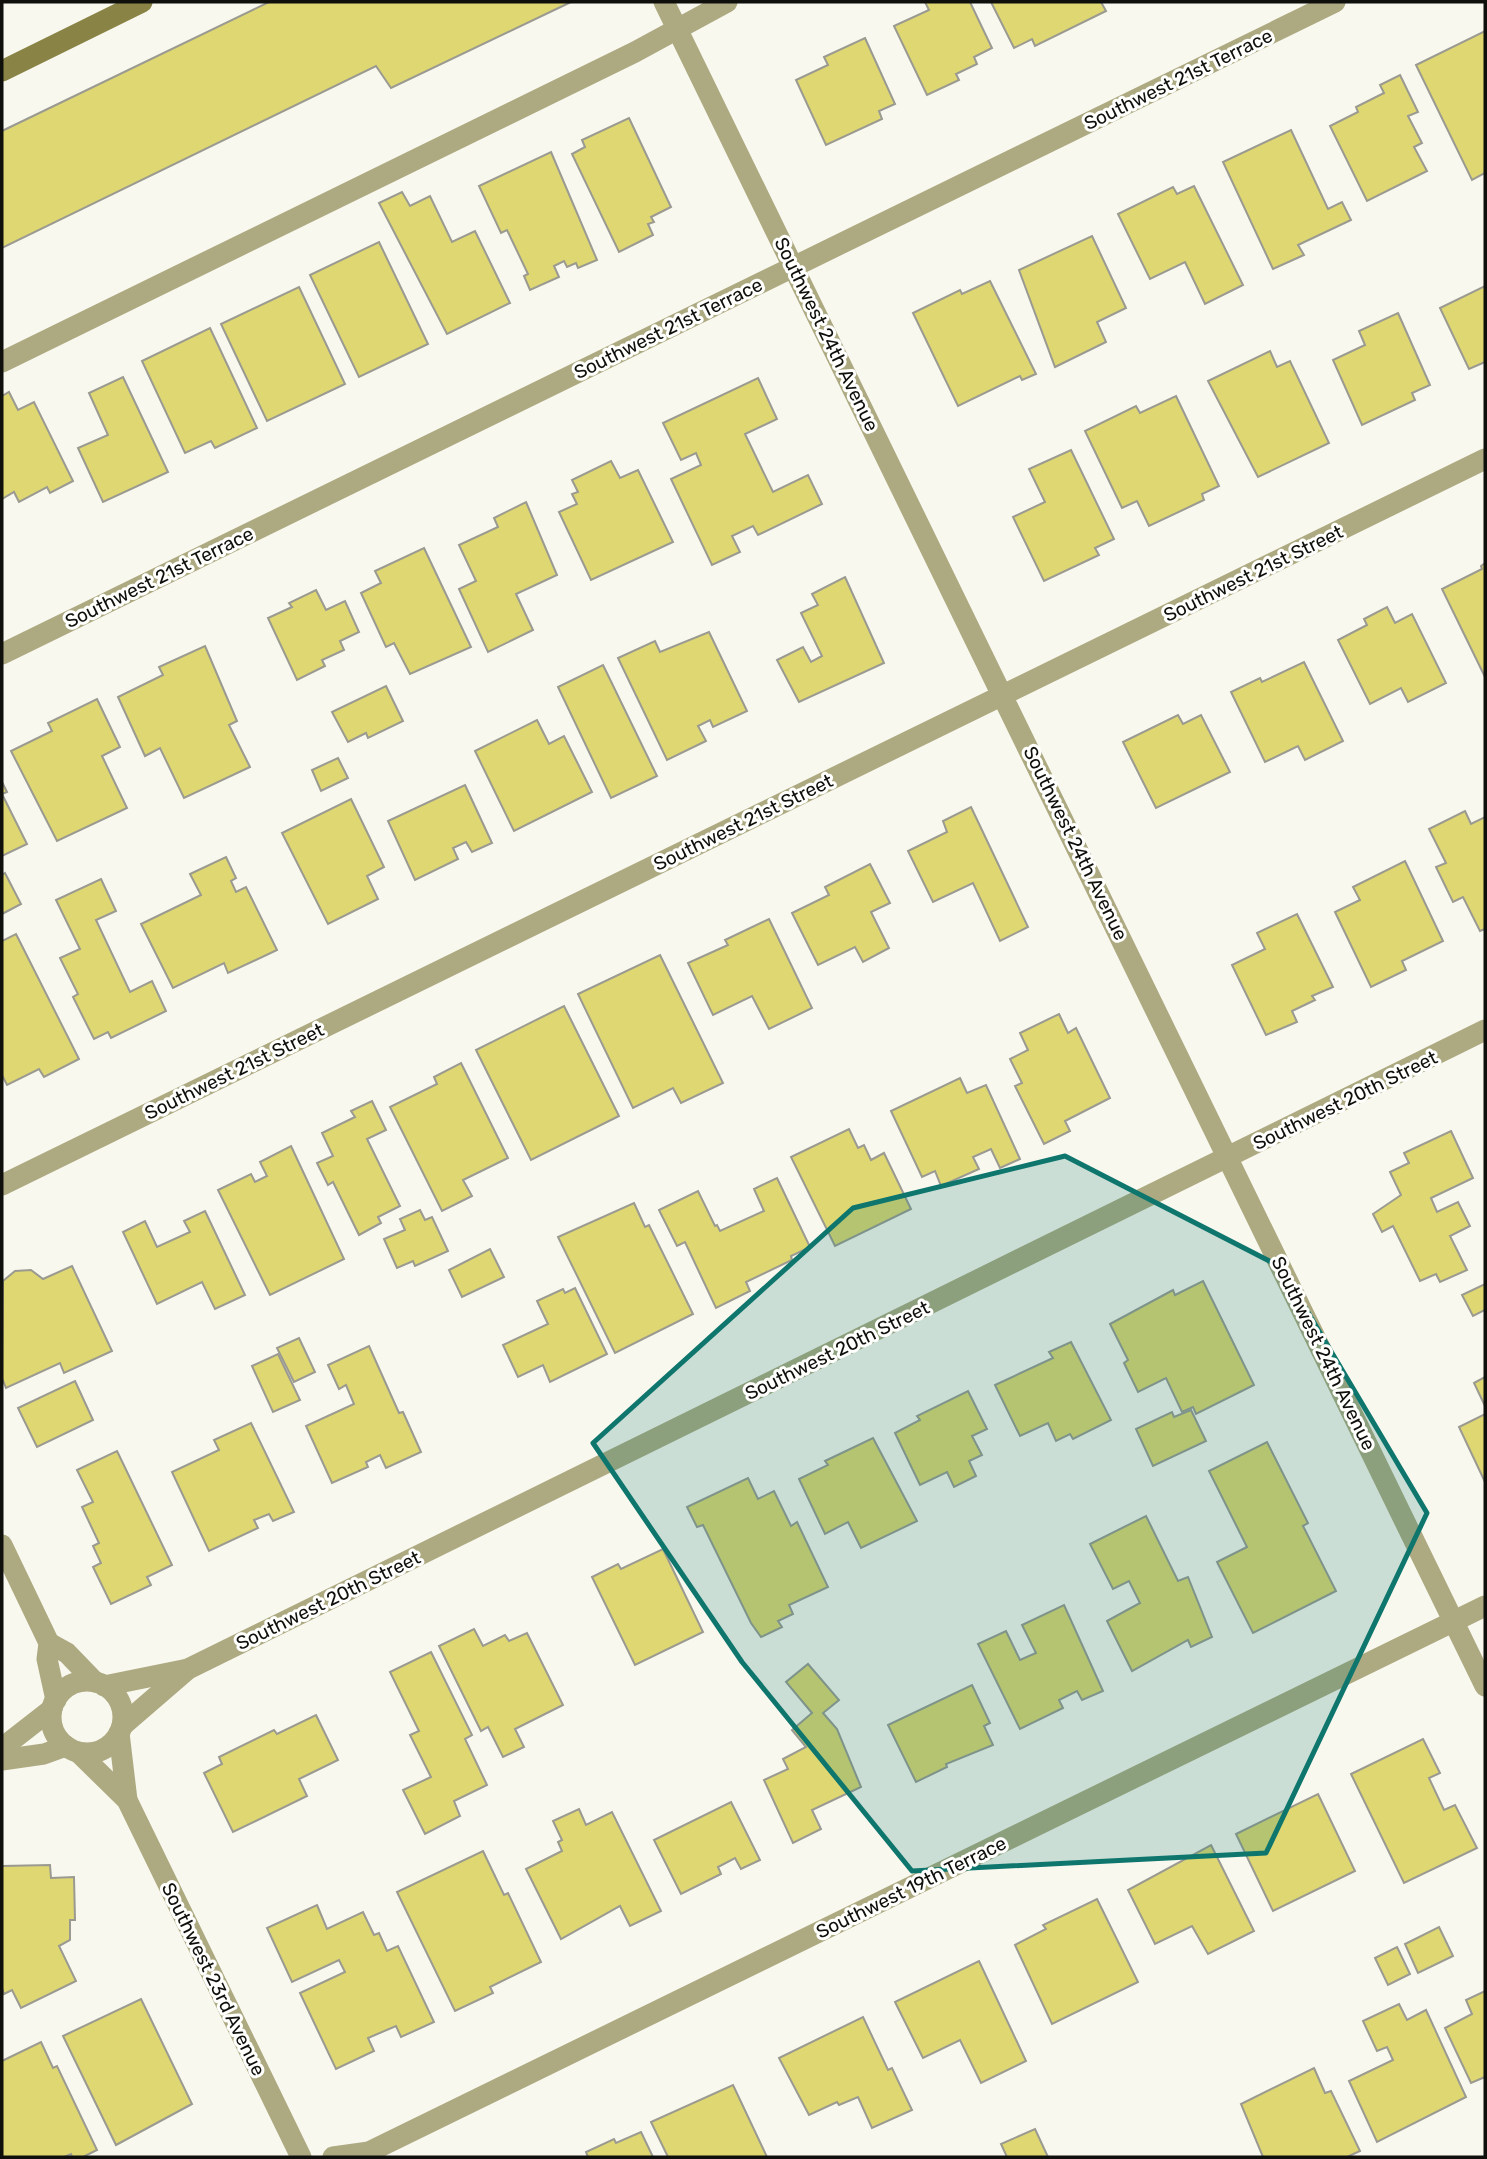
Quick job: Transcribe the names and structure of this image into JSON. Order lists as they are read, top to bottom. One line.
{"streets":{"street":["Southwest 21st Terrace","Southwest 24th Avenue","Southwest 21st Street","Southwest 20th Street","Southwest 19th Terrace","Southwest 23rd Avenue"]},"crossings":[["Southwest 21st Terrace","Southwest 24th Avenue"],["Southwest 24th Avenue","Southwest 21st Street"],["Southwest 24th Avenue","Southwest 20th Street"],["Southwest 24th Avenue","Southwest 19th Terrace"],["Southwest 20th Street","Southwest 23rd Avenue"]]}
